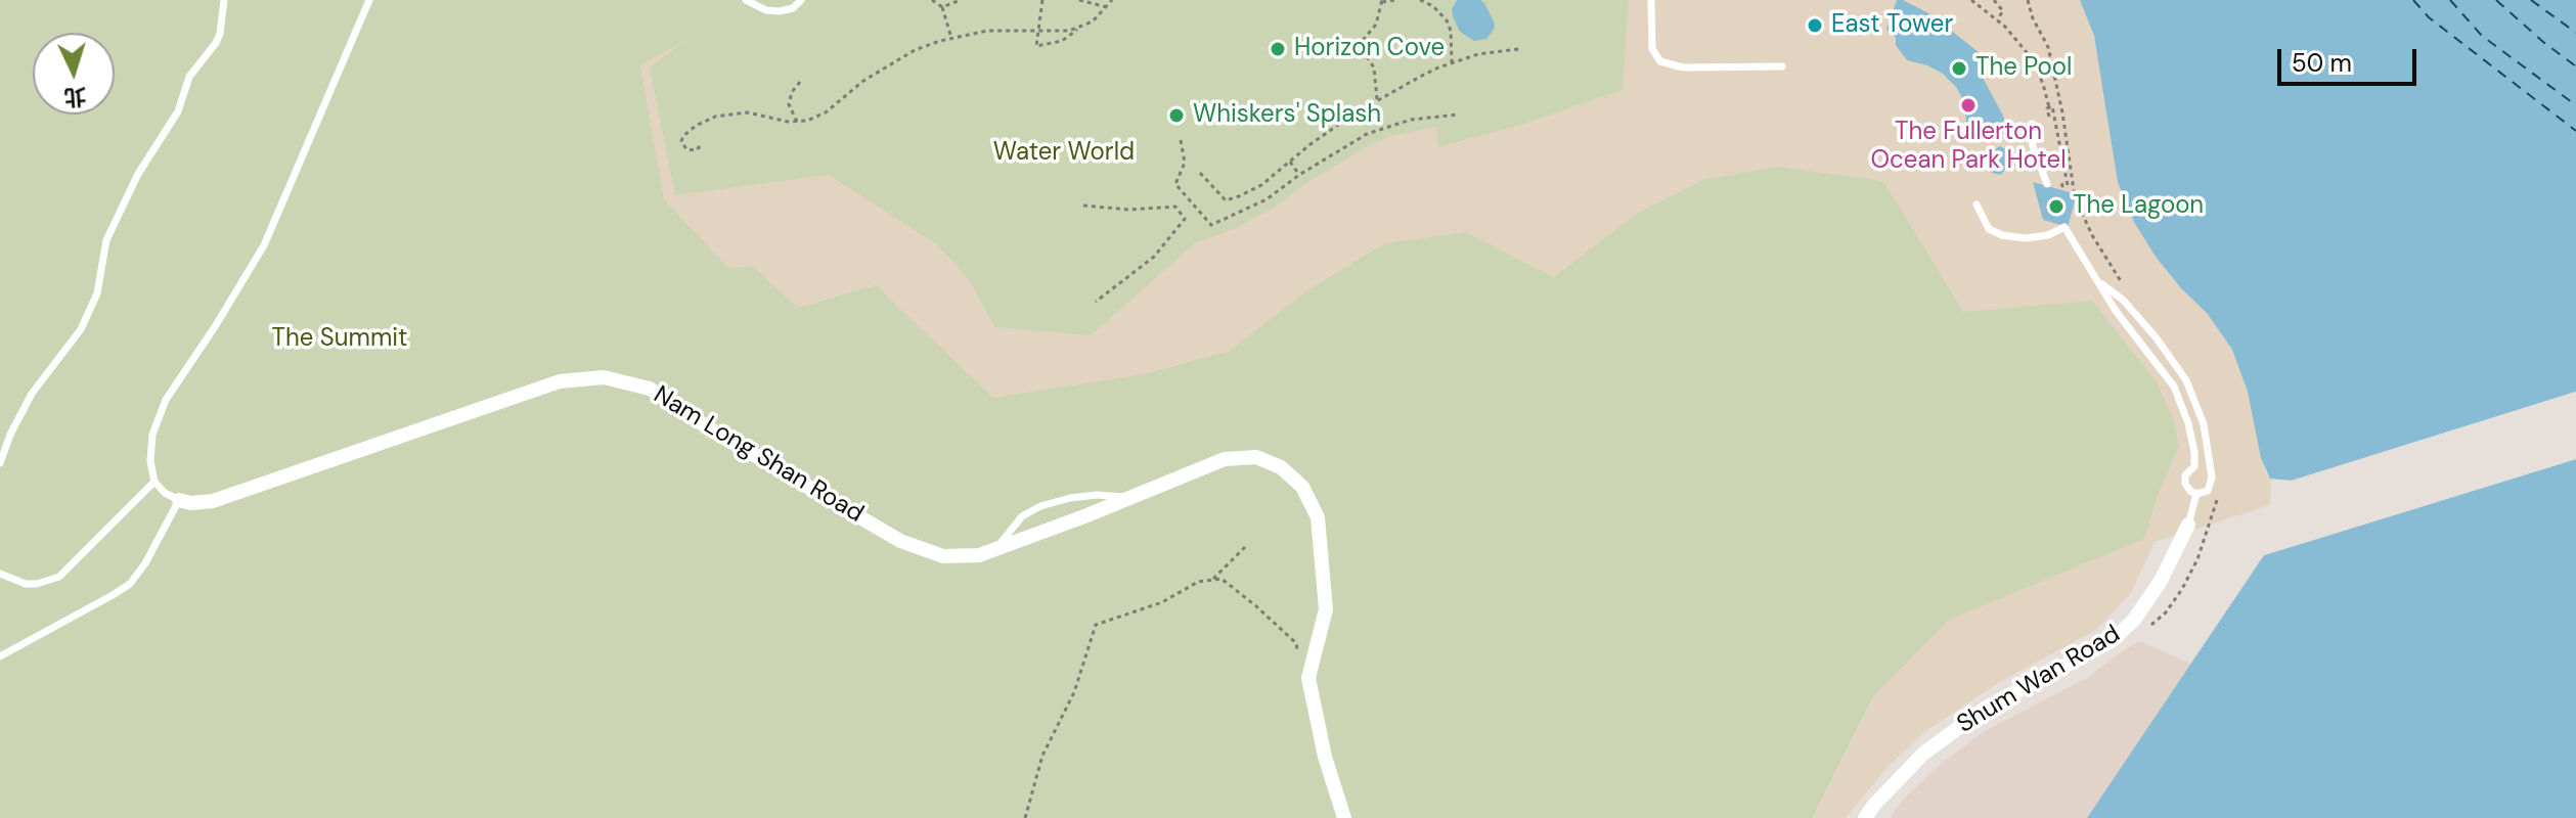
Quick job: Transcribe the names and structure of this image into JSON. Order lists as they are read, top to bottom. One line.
{"streets":{"street":["Nam Long Shan Road","Shum Wan Road"]},"parks":["Water World","The Summit"],"places":["East Tower","Horizon Cove","The Pool","The Fullerton Ocean Park Hotel","Whiskers' Splash","The Lagoon"],"scale_bar":"50 m","north":"bottom"}
